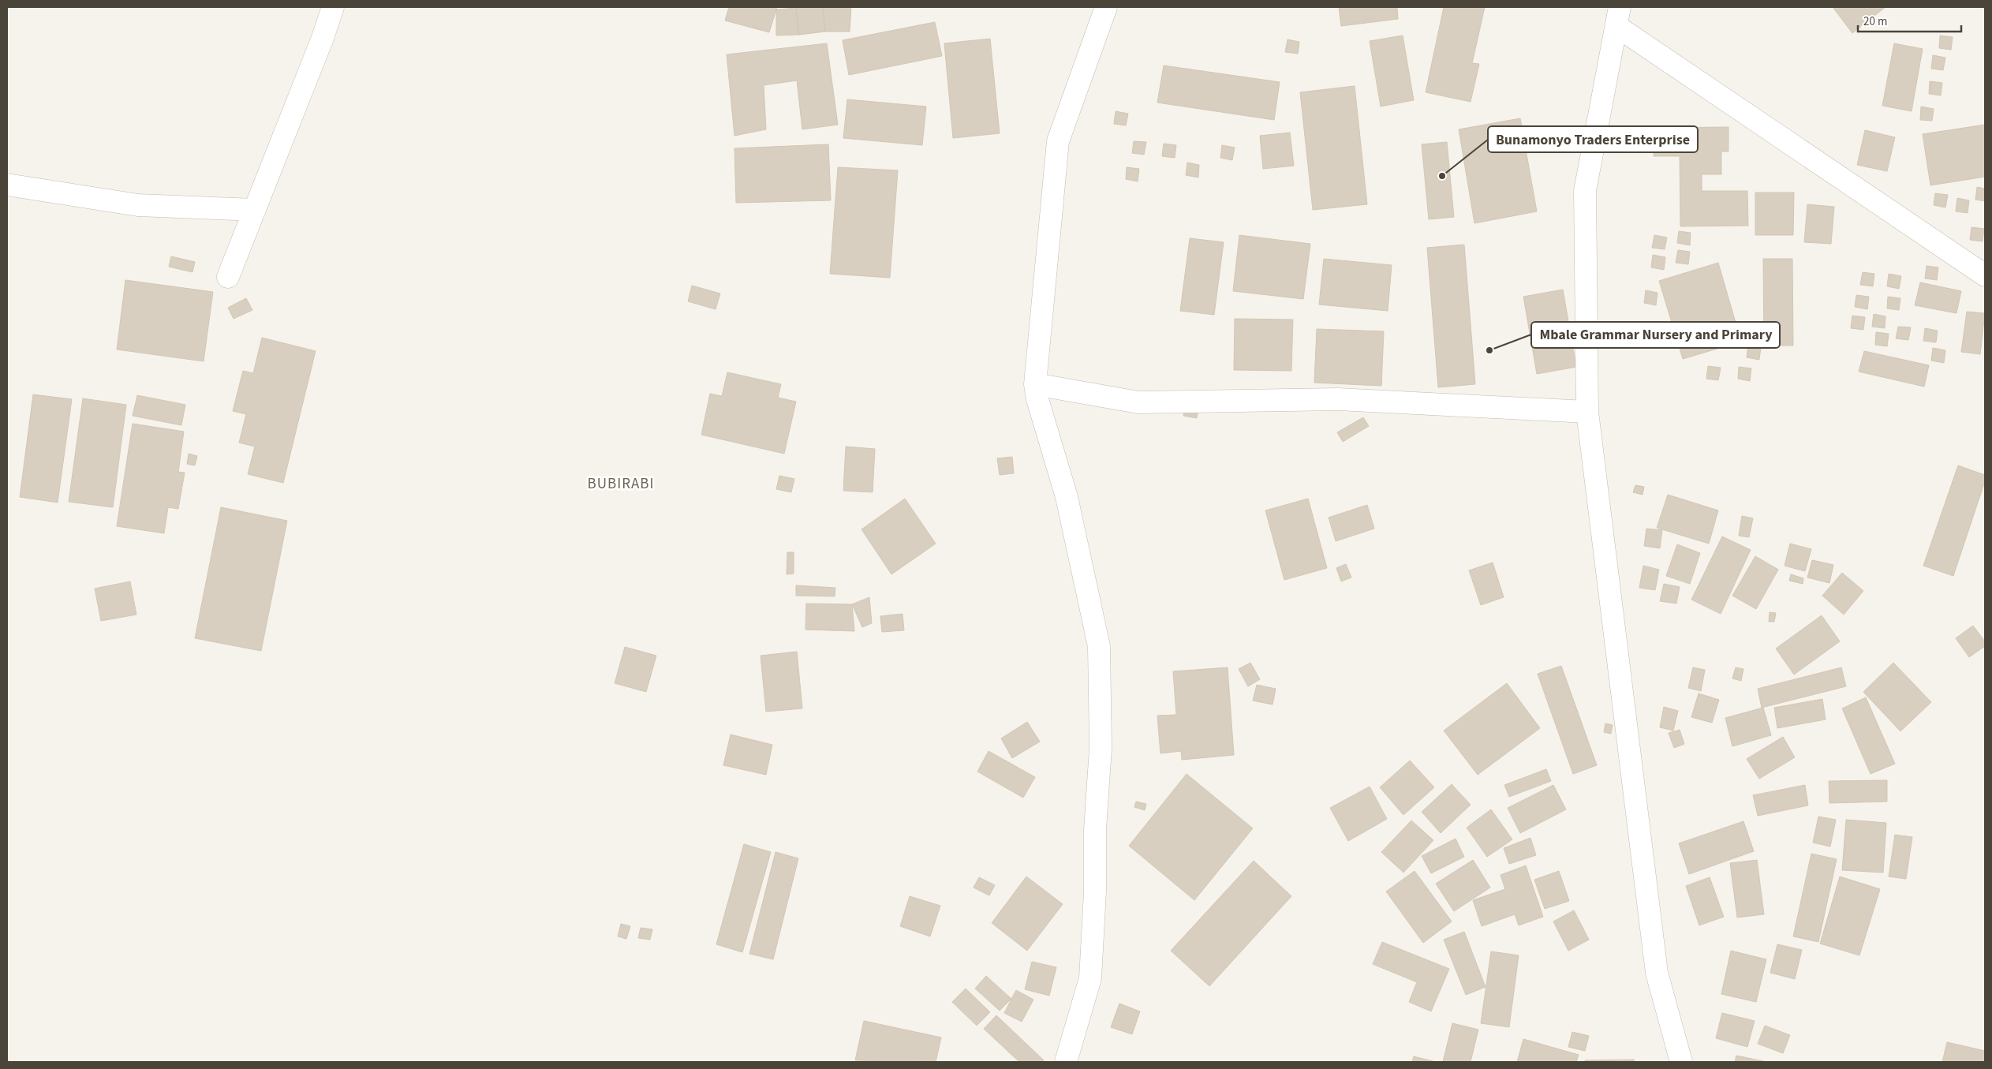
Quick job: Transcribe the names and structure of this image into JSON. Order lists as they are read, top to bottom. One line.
{"districts":["BUBIRABI"],"places":["Bunamonyo Traders Enterprise","Mbale Grammar Nursery and Primary"],"scale_bar":"20 m"}
